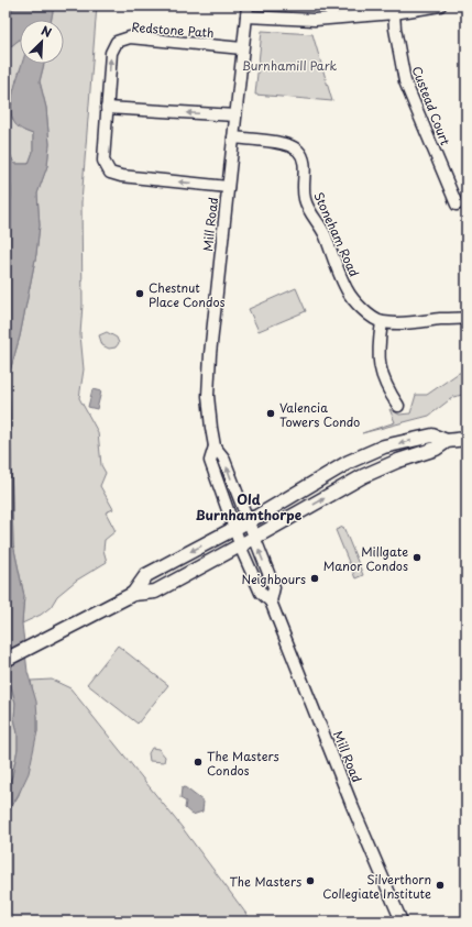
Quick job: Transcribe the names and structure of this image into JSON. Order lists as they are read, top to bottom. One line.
{"streets":{"street":["Redstone Path","Custead Court","Mill Road","Stoneham Road"]},"crossings":[["Redstone Path","Mill Road"],["Mill Road","Stoneham Road"]],"districts":["Old Burnhamthorpe"],"parks":["Burnhamill Park"],"places":["Chestnut Place Condos","Valencia Towers Condo","Millgate Manor Condos","Neighbours","The Masters Condos","The Masters","Silverthorn Collegiate Institute"],"north":"top right"}
